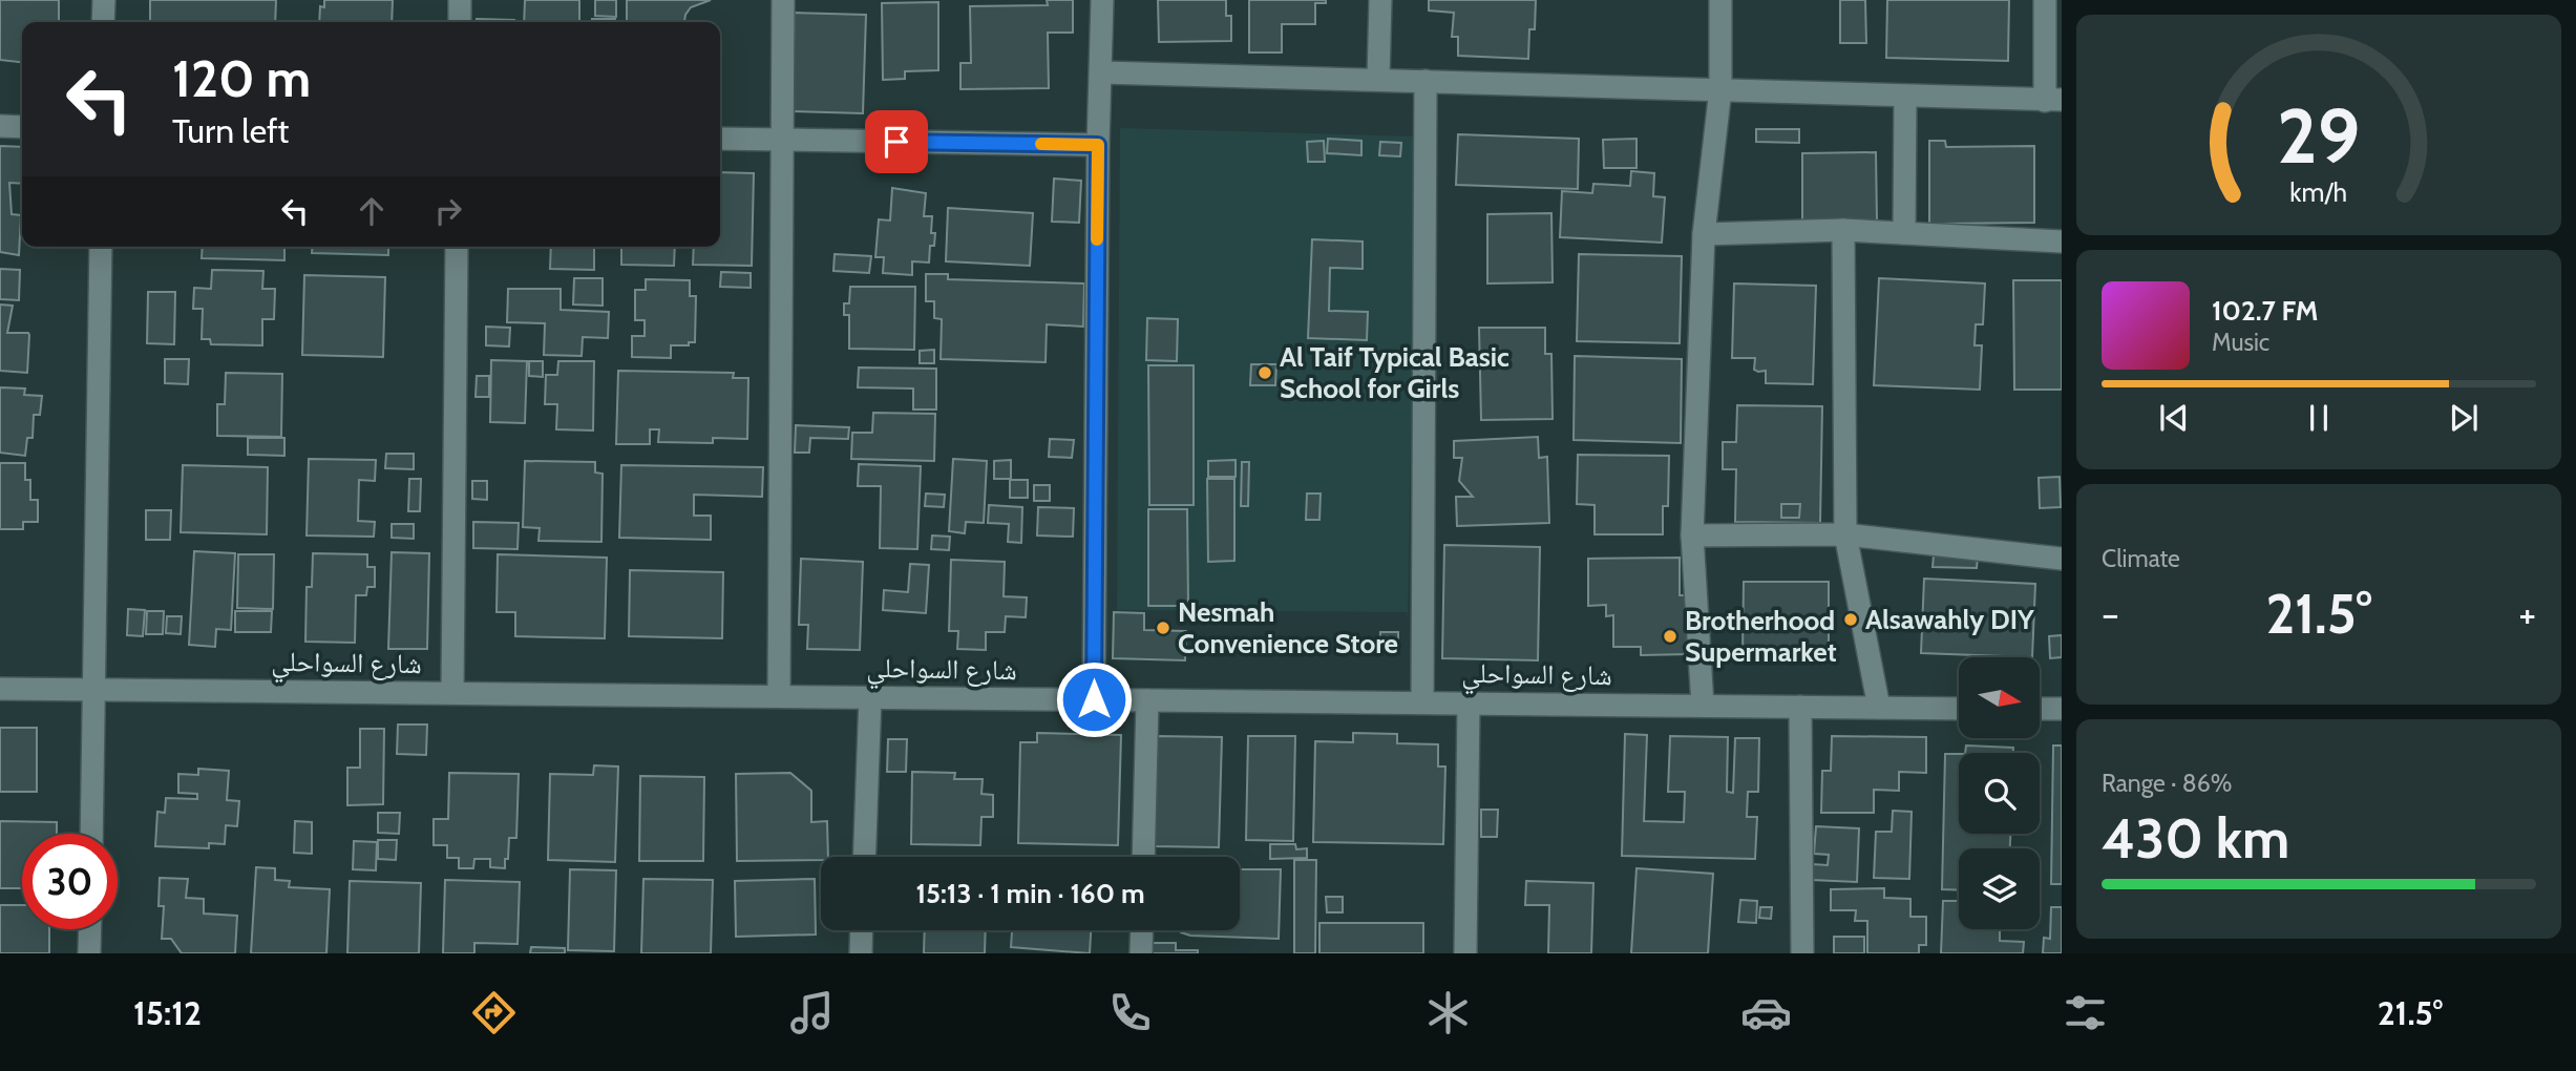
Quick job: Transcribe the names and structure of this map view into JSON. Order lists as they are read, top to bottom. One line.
{"streets":{"street":["شارع السواحلي"]},"places":["Al Taif Typical Basic School for Girls","Alsawahly DIY","Nesmah Convenience Store","Brotherhood Supermarket"],"north":"right","page":{"turn":["120 m","Turn left"],"song":["102.7 FM","Music"],"tile":["Climate",["Range · 86%","430 km"]],"heat":["−","21.5°","+"],"limit":"30","trip":"15:13 · 1 min · 160 m","tabs":["15:12","21.5°"],"gauge":["29","km/h"]}}
